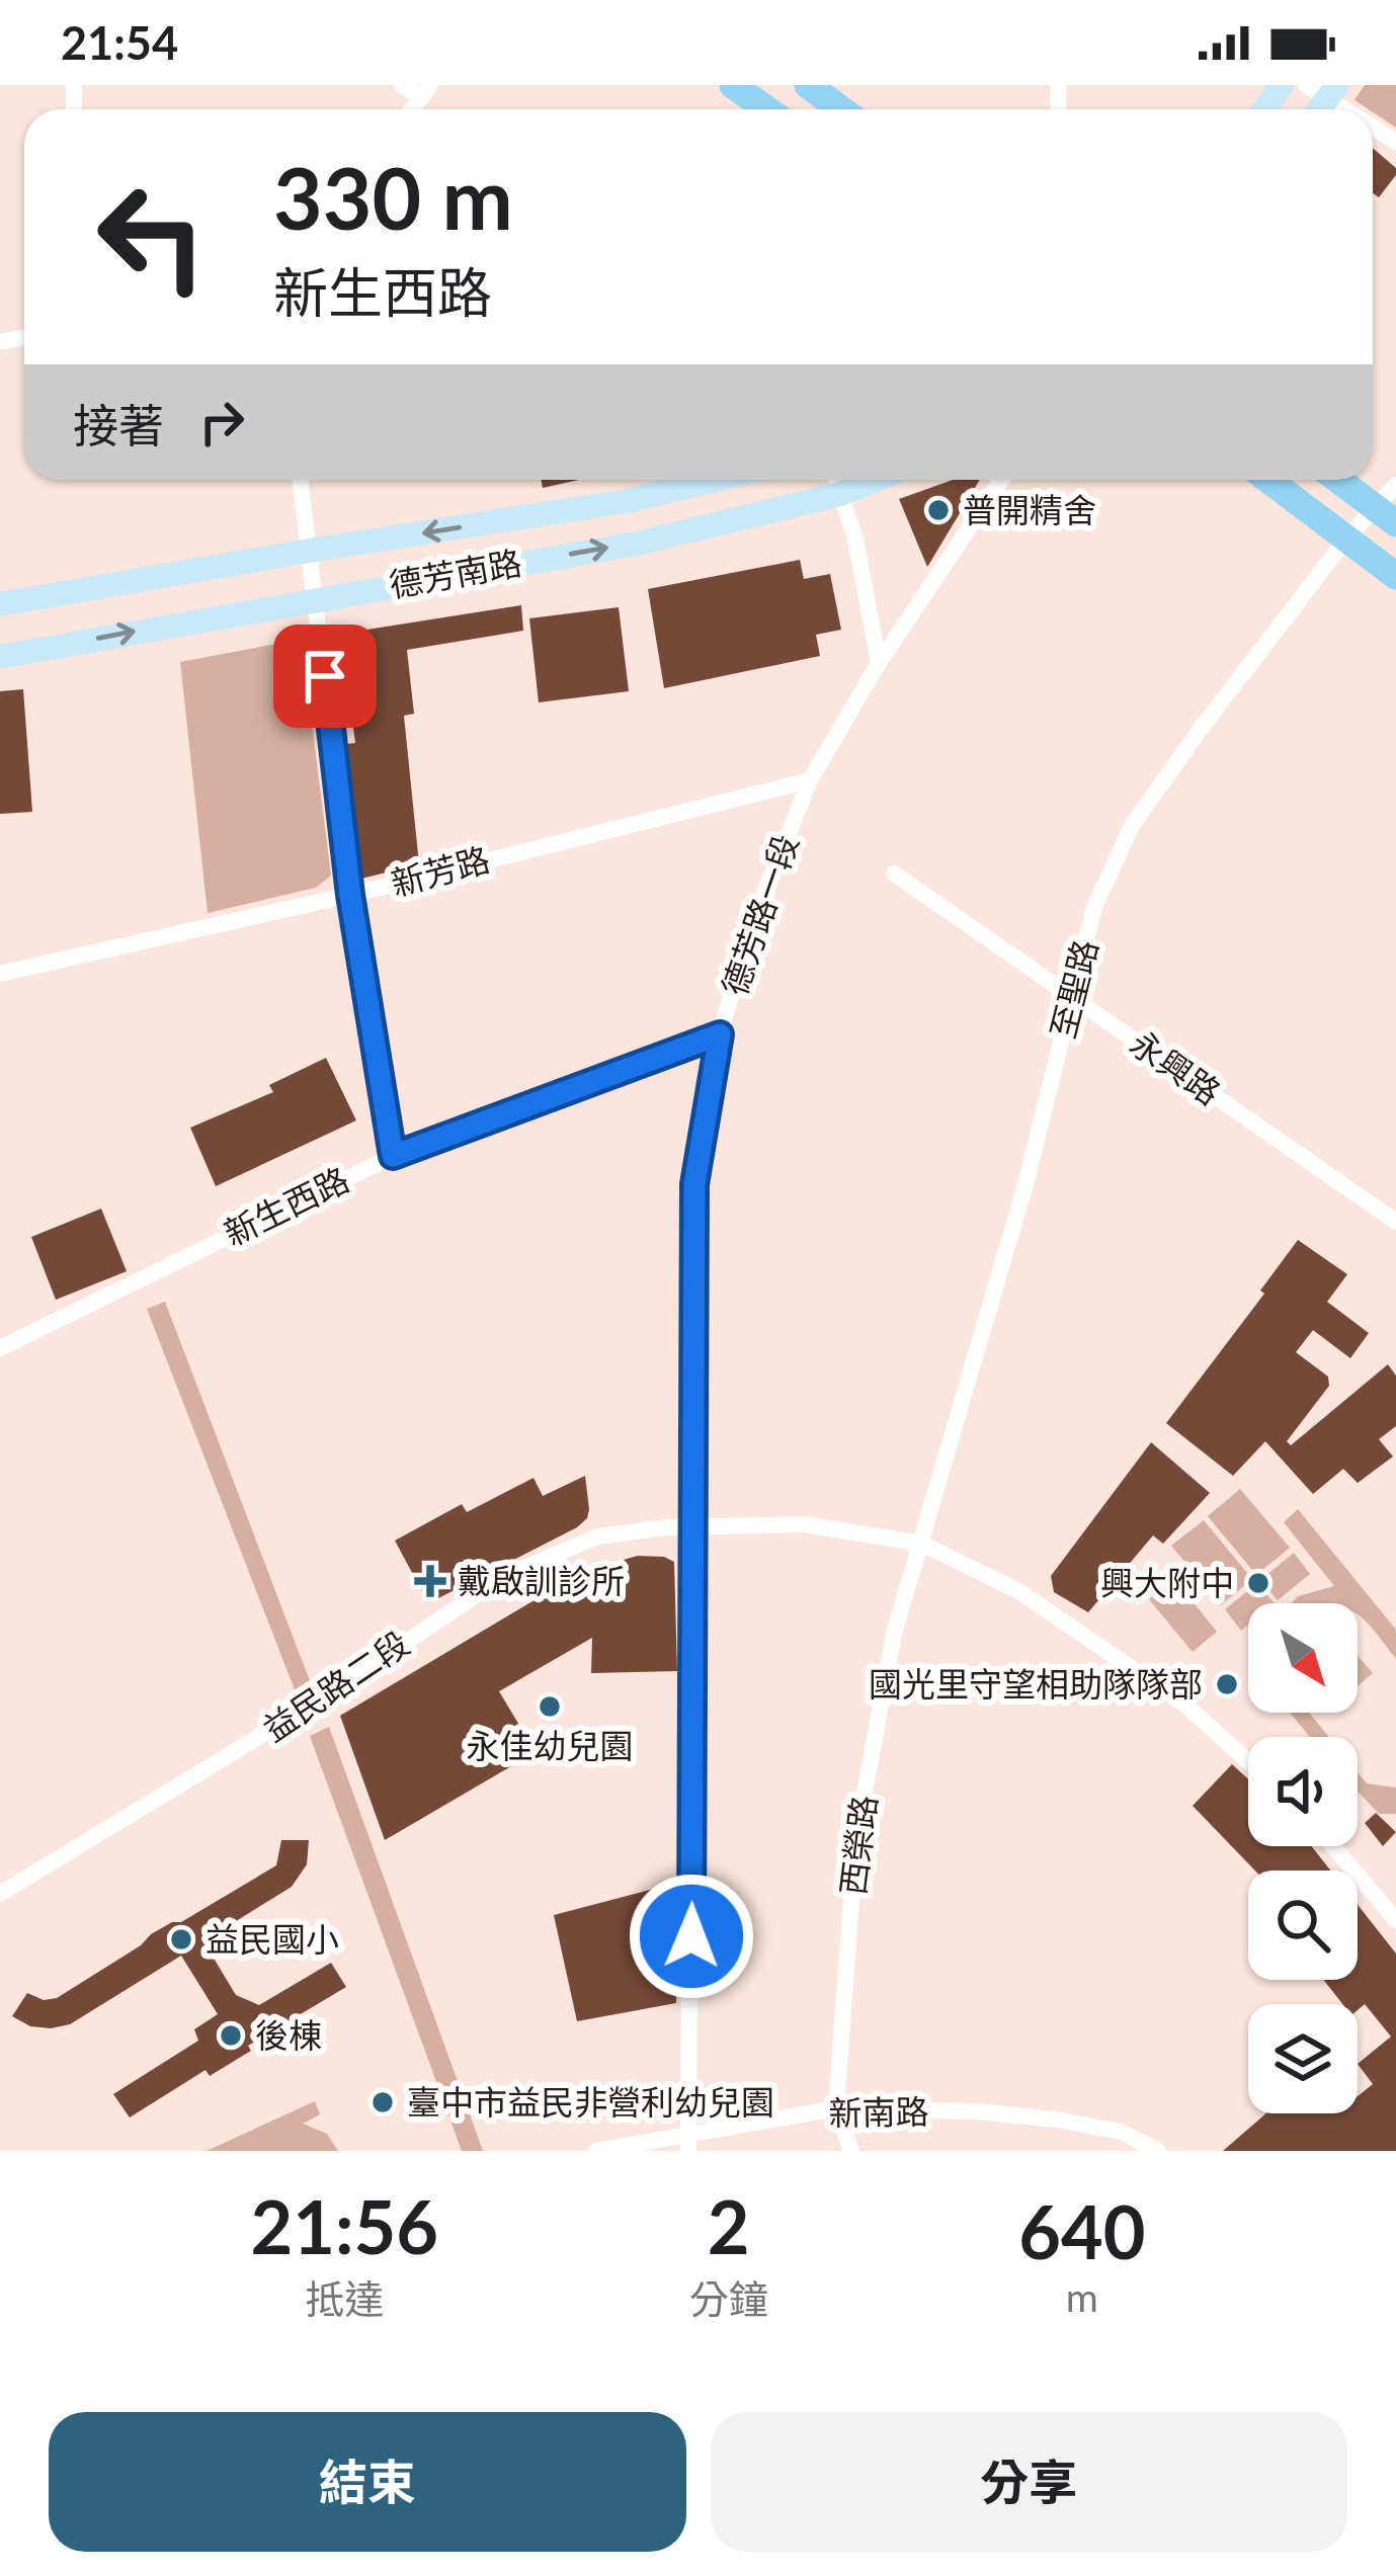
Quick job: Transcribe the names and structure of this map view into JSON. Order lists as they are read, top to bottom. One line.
{"streets":{"street":["德芳南路","新芳路","德芳路一段","至聖路","永興路","新生西路","益民路二段","西榮路","新南路"]},"crossings":[["新芳路","德芳路一段"],["德芳路一段","新生西路"],["德芳路一段","益民路二段"],["德芳路一段","新南路"],["至聖路","永興路"],["至聖路","益民路二段"],["至聖路","西榮路"],["益民路二段","西榮路"],["西榮路","新南路"]],"places":{"other":["普開精舍","興大附中","國光里守望相助隊隊部","永佳幼兒園","益民國小","後棟","臺中市益民非營利幼兒園"],"health":["戴啟訓診所"]},"north":"bottom right","page":{"status":"21:54","turn":["330 m","新生西路"],"then":"接著","eta":["21:56","抵達","2","分鐘","640","m"],"buttons":["結束","分享"]}}
